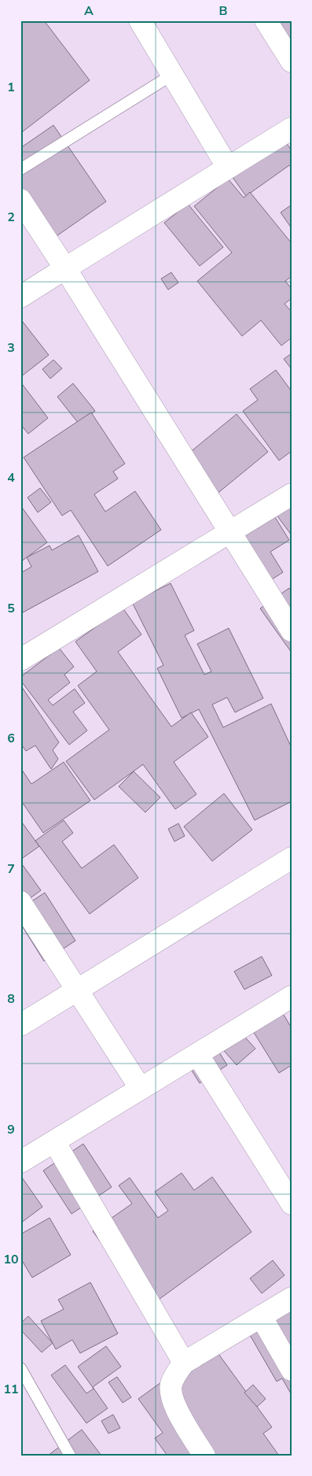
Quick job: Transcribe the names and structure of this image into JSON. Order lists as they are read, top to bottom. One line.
{"grid":{"columns":["A","B"],"rows":["1","2","3","4","5","6","7","8","9","10","11"]}}
